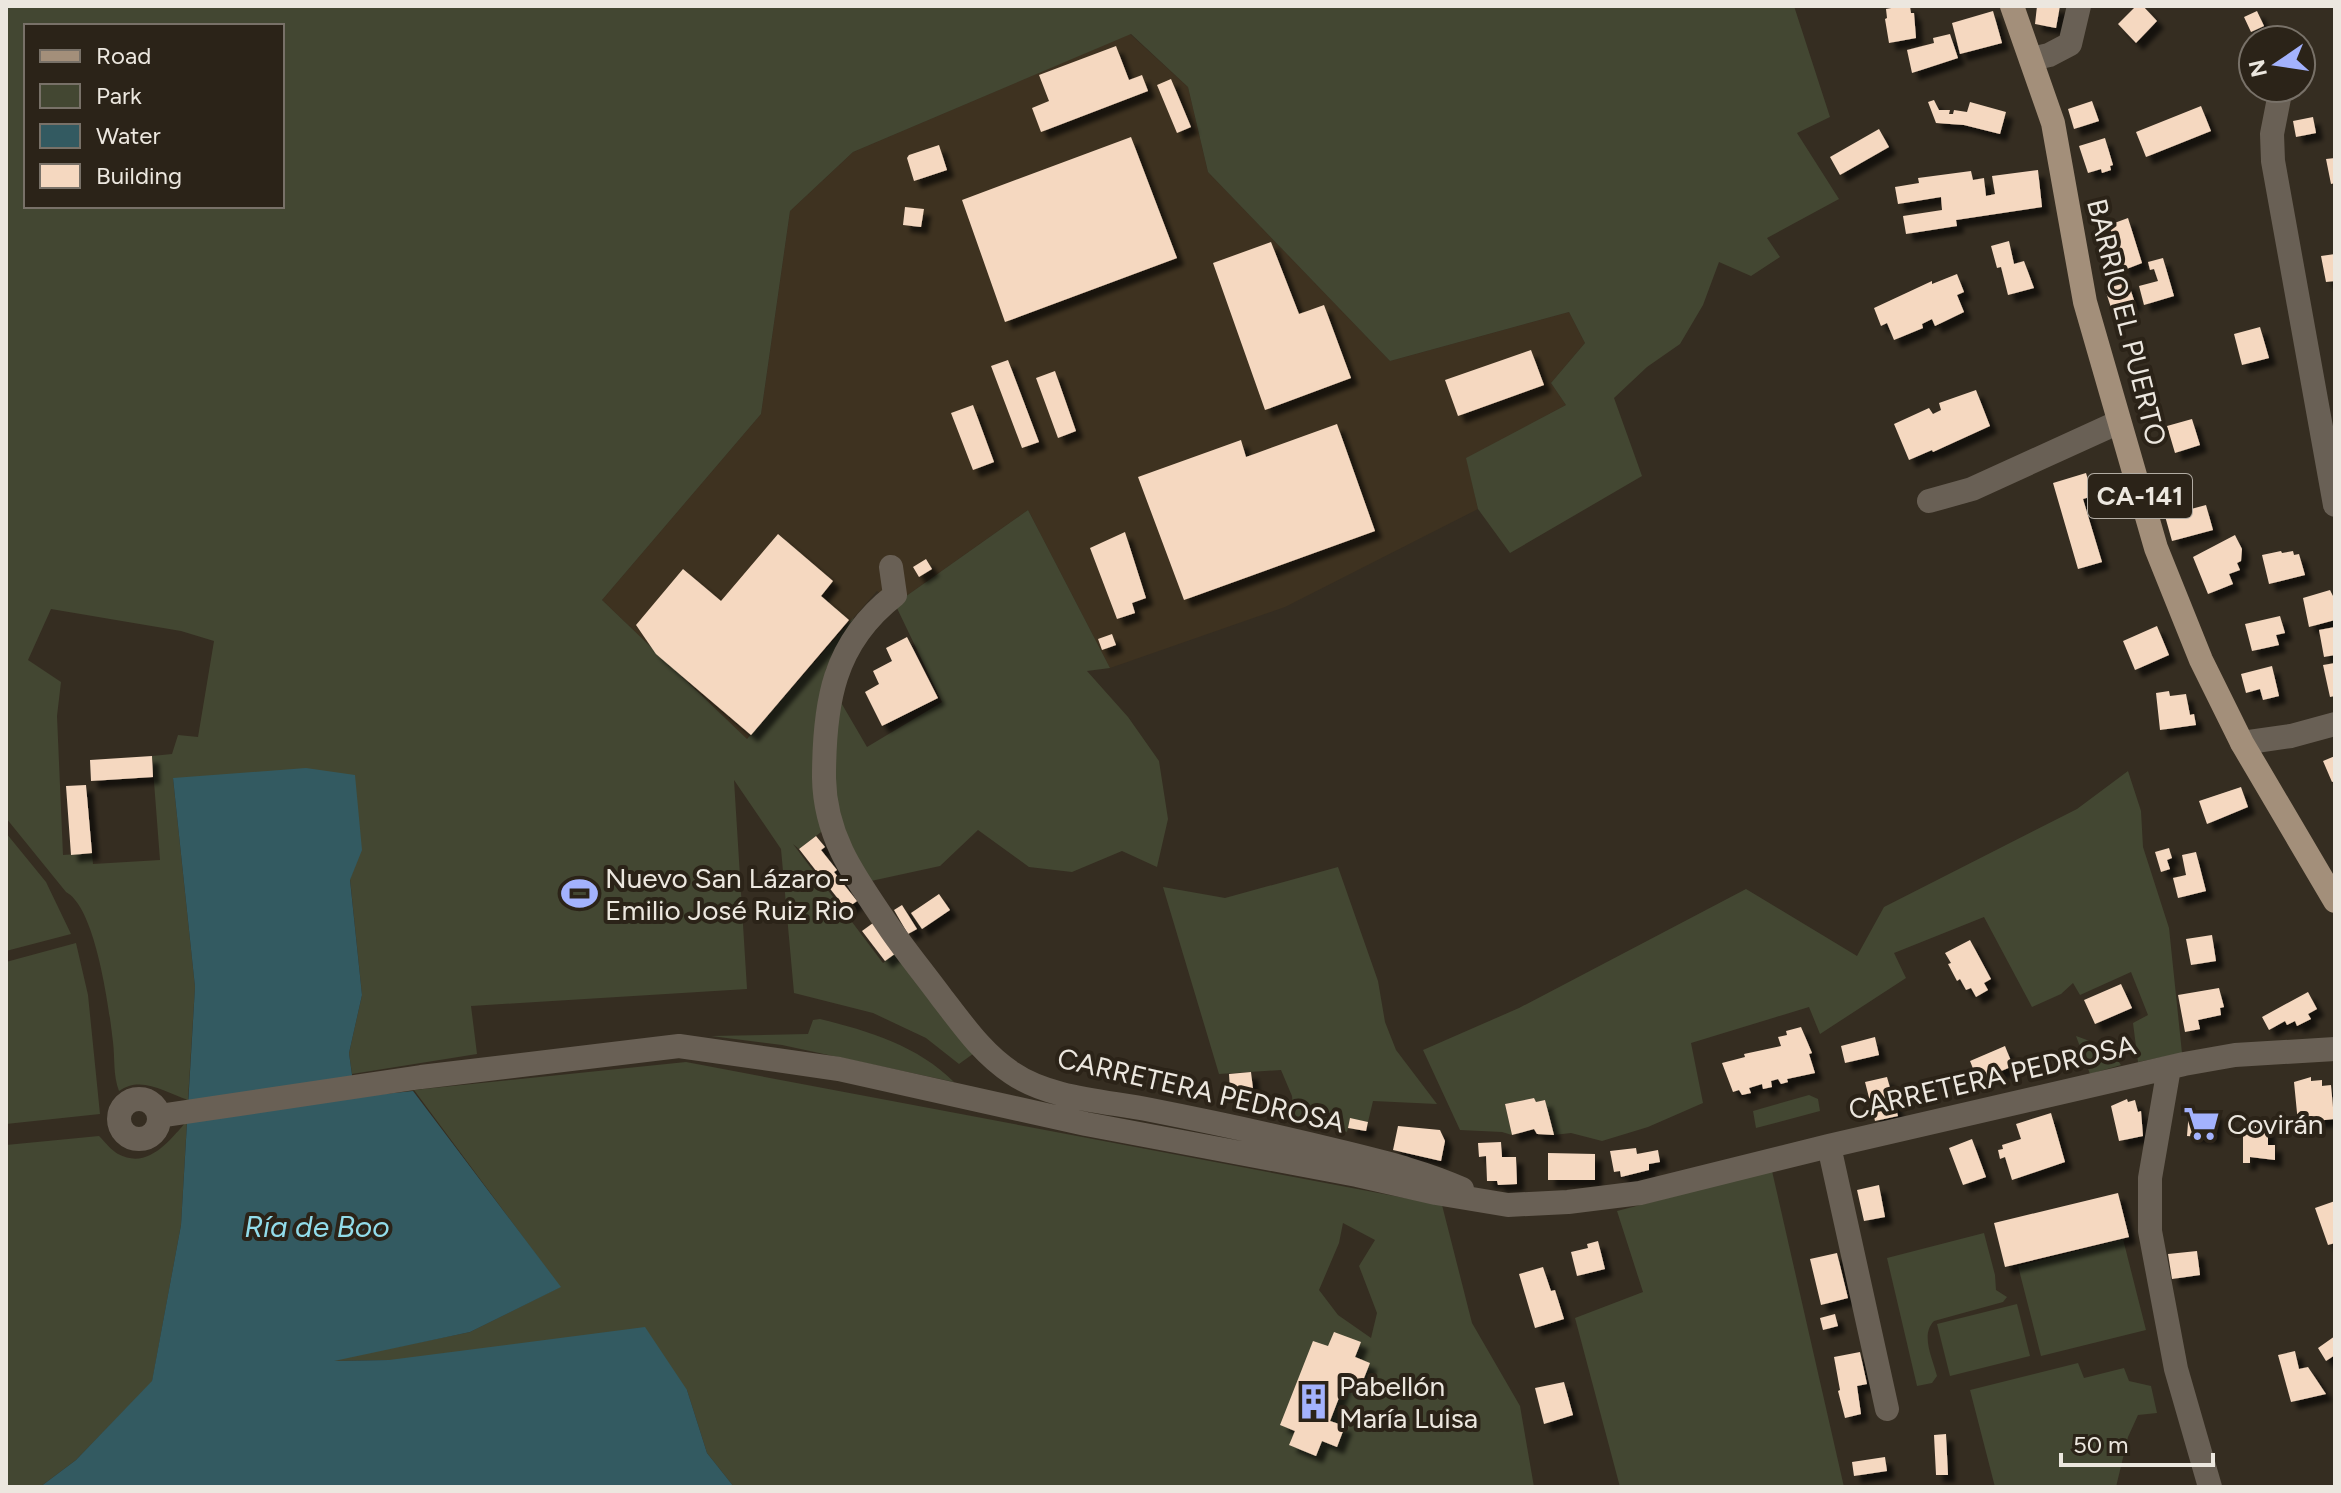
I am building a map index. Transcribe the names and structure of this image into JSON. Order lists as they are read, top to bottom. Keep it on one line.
{"streets":{"main road":["BARRIO EL PUERTO","CA-141"],"street":["CARRETERA PEDROSA"]},"water":["Ría de Boo"],"places":{"sports":["Nuevo San Lázaro - Emilio José Ruiz Rio"],"supermarket":["Covirán"],"building":["Pabellón María Luisa"]},"legend":["Road","Park","Water","Building"],"scale_bar":"50 m","north":"left"}
